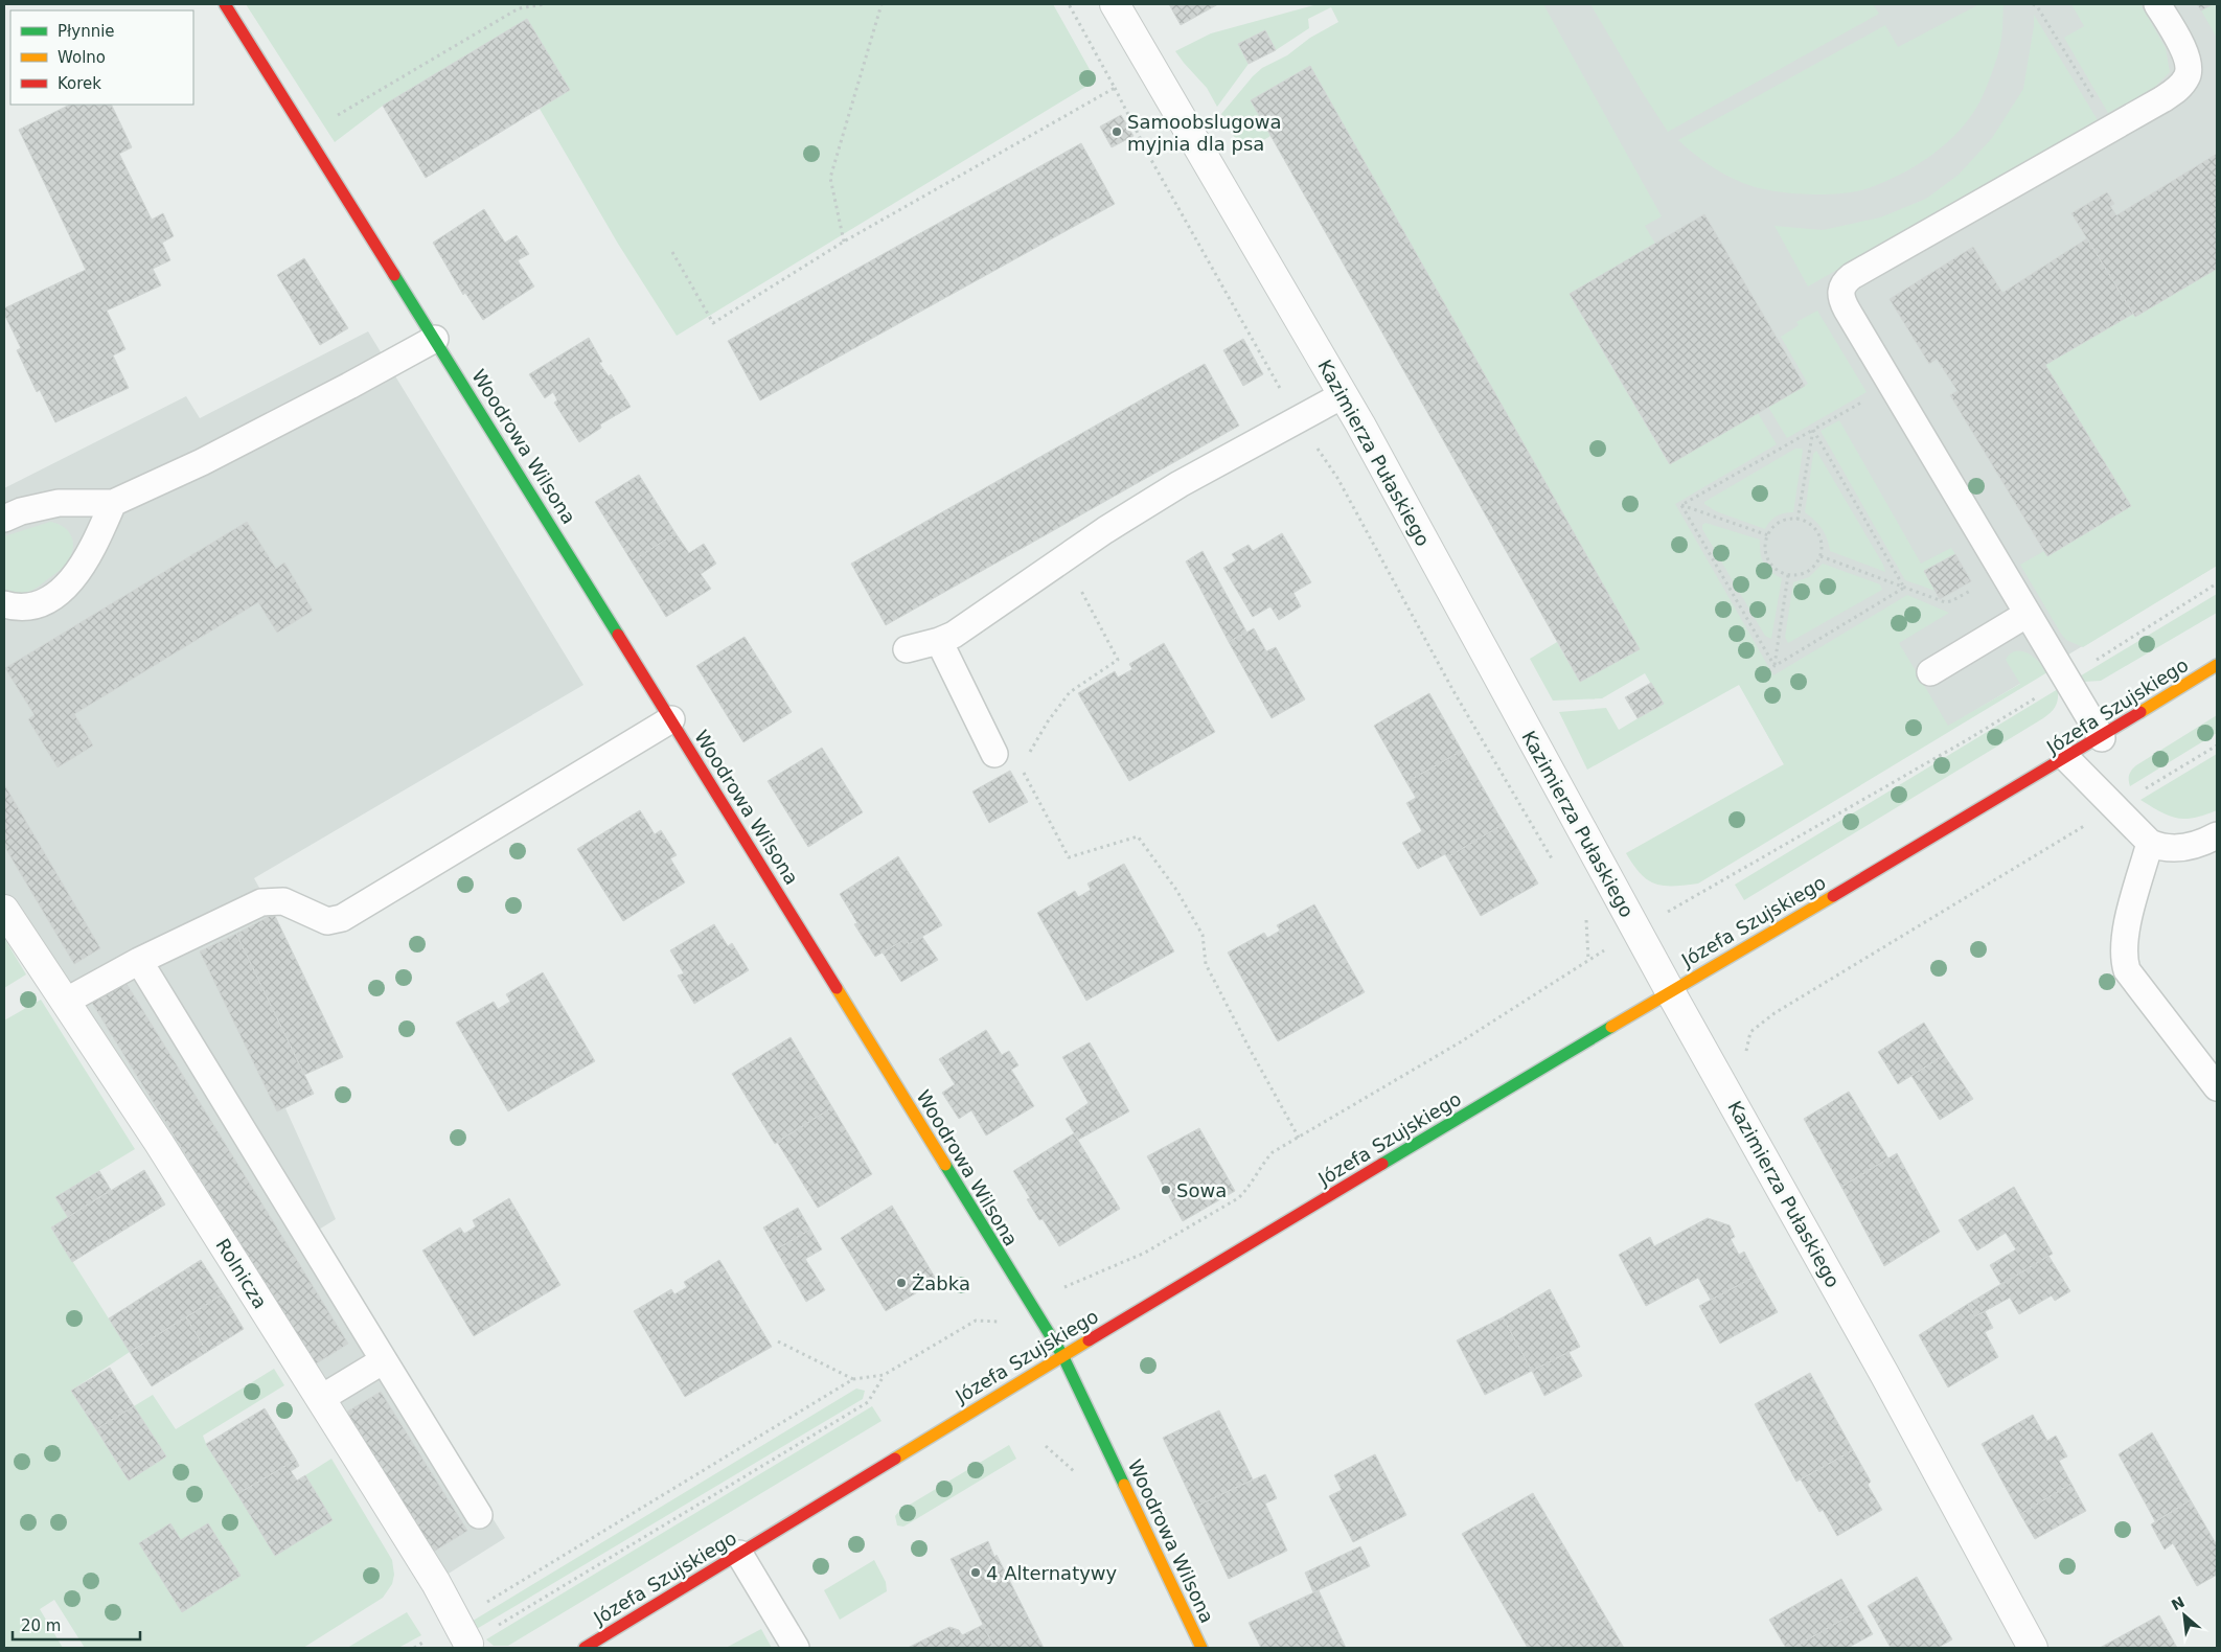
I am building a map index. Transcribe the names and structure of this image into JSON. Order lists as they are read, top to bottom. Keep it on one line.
{"streets":{"street":["Woodrowa Wilsona","Kazimierza Pułaskiego","Józefa Szujskiego","Rolnicza"]},"crossings":[["Woodrowa Wilsona","Józefa Szujskiego"],["Kazimierza Pułaskiego","Józefa Szujskiego"]],"places":["Samoobslugowa myjnia dla psa","Sowa","Żabka","4 Alternatywy"],"legend":["Płynnie","Wolno","Korek"],"scale_bar":"20 m","north":"top left"}
